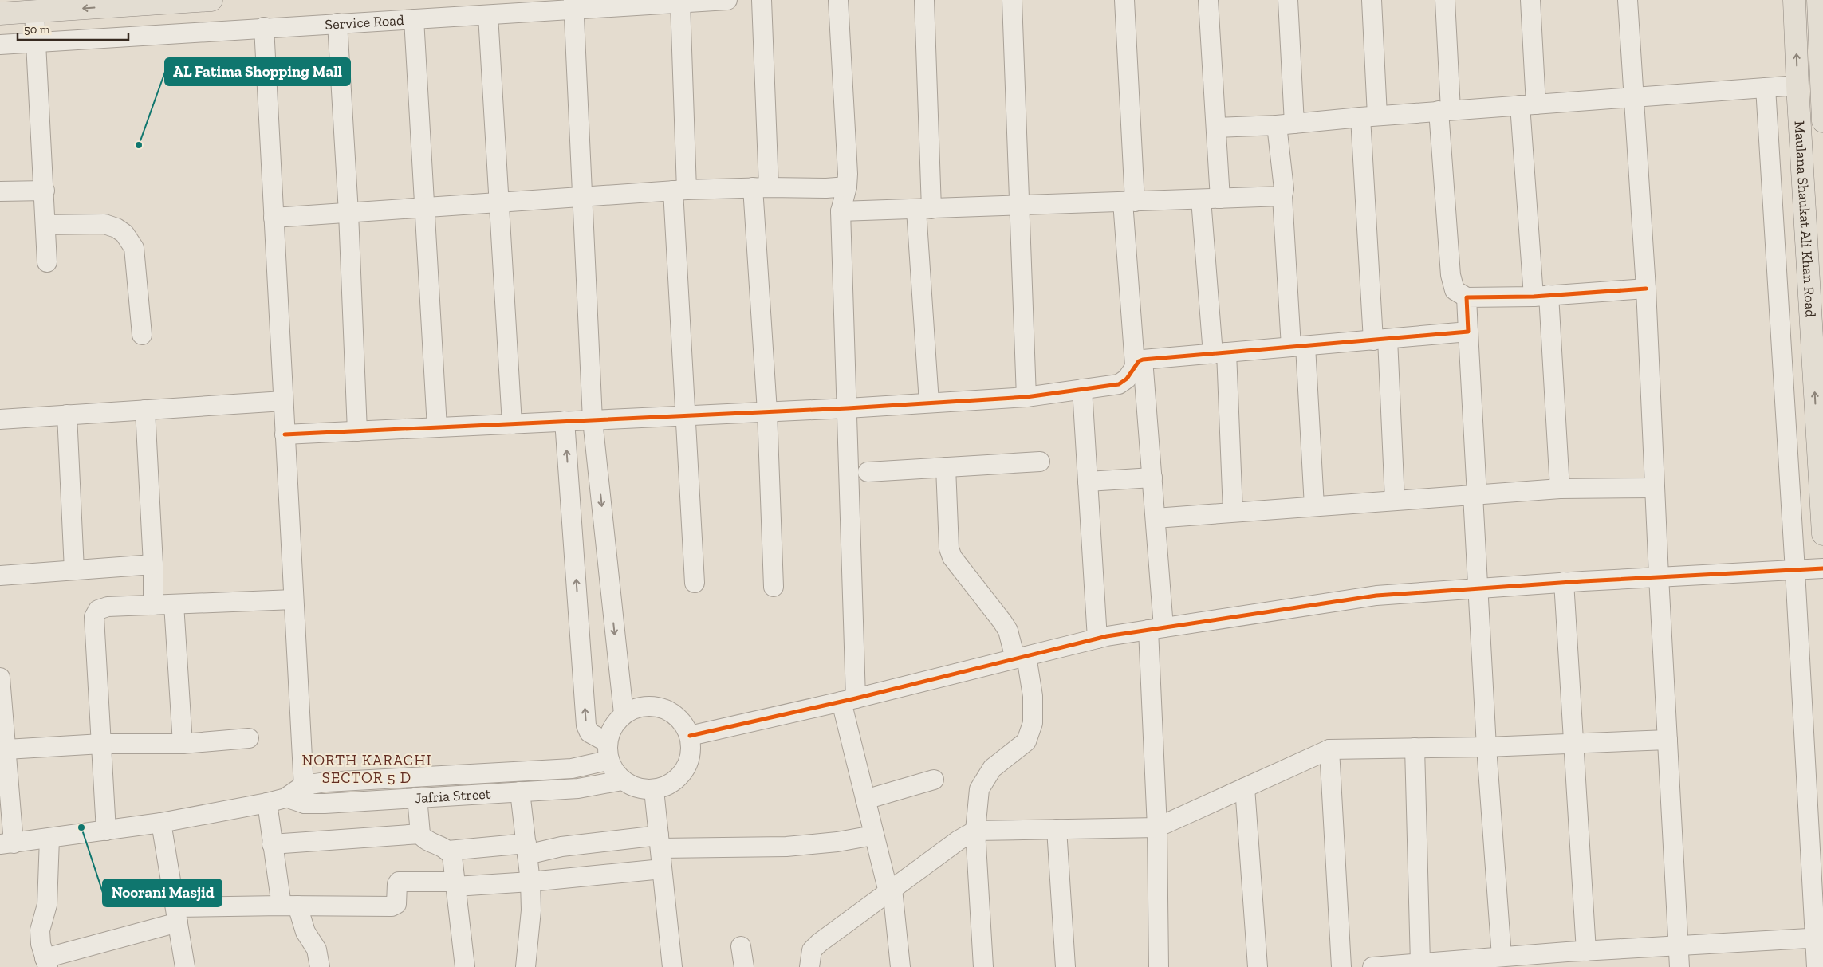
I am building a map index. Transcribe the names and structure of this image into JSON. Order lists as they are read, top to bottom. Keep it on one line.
{"streets":{"main road":["Maulana Shaukat Ali Khan Road"],"street":["Service Road","Jafria Street"]},"one_way":["Maulana Shaukat Ali Khan Road"],"districts":["NORTH KARACHI SECTOR 5 D"],"places":["AL Fatima Shopping Mall","Noorani Masjid"],"scale_bar":"50 m"}
